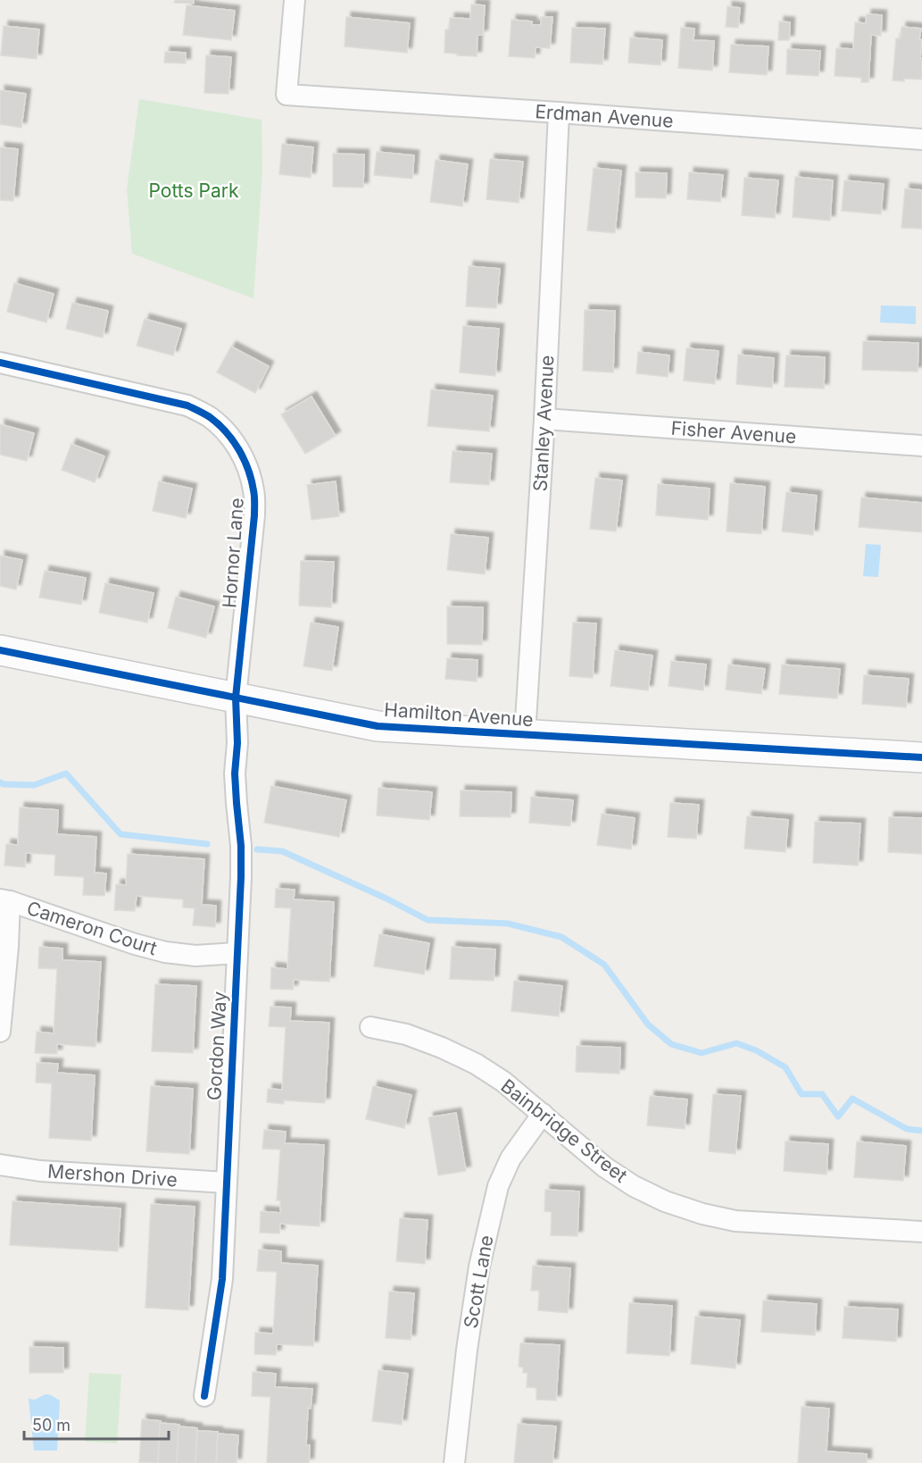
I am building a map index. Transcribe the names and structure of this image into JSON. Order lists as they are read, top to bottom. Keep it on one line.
{"streets":{"street":["Erdman Avenue","Stanley Avenue","Fisher Avenue","Hornor Lane","Hamilton Avenue","Cameron Court","Gordon Way","Bainbridge Street","Mershon Drive","Scott Lane"]},"crossings":[["Erdman Avenue","Stanley Avenue"],["Stanley Avenue","Fisher Avenue"],["Stanley Avenue","Hamilton Avenue"],["Hornor Lane","Hamilton Avenue"],["Hornor Lane","Gordon Way"],["Hamilton Avenue","Gordon Way"],["Cameron Court","Gordon Way"],["Gordon Way","Mershon Drive"],["Bainbridge Street","Scott Lane"]],"parks":["Potts Park"],"scale_bar":"50 m"}
